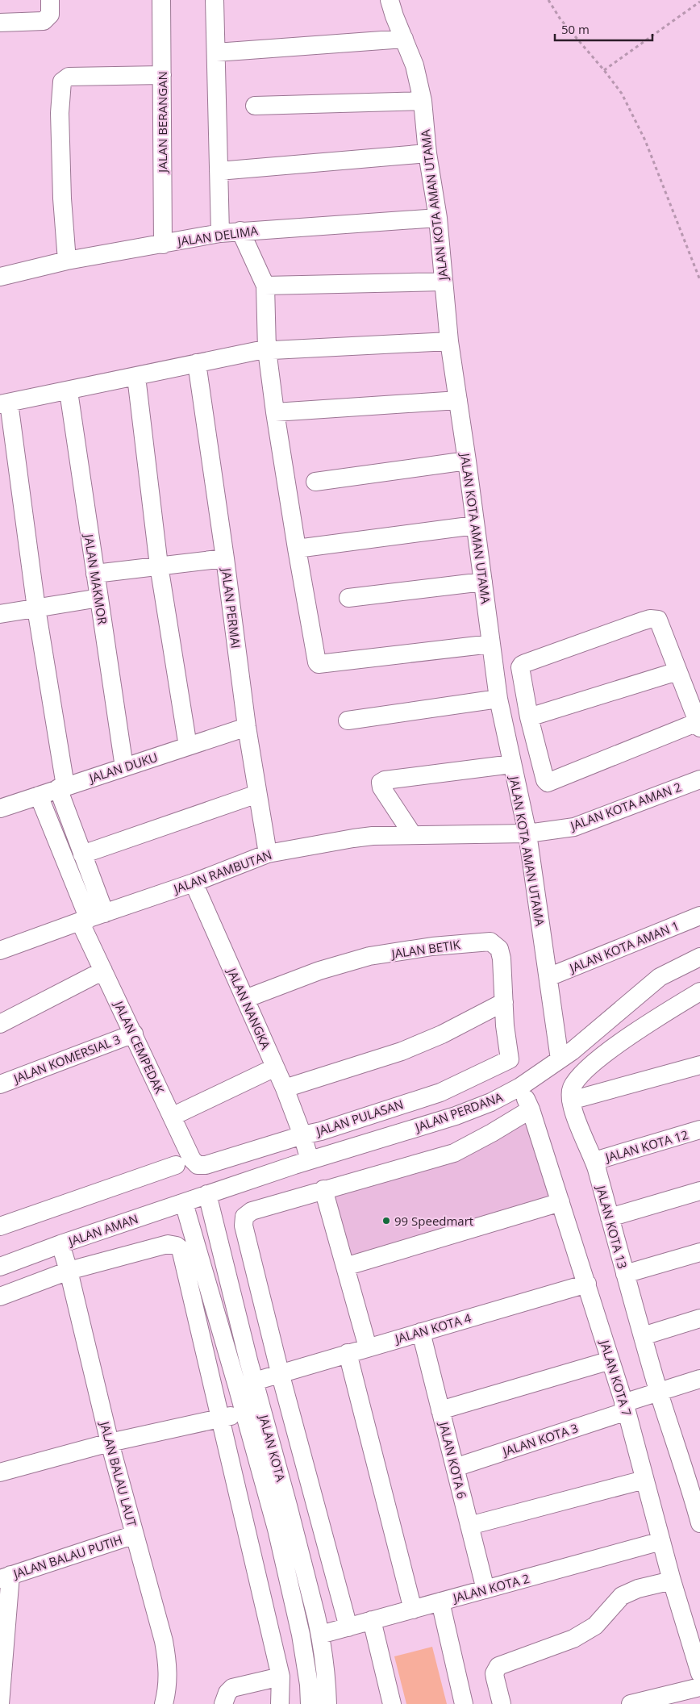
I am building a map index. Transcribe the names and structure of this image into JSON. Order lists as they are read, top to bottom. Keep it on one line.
{"streets":{"street":["JALAN BERANGAN","JALAN KOTA AMAN UTAMA","JALAN DELIMA","JALAN MAKMOR","JALAN PERMAI","JALAN DUKU","JALAN KOTA AMAN 2","JALAN RAMBUTAN","JALAN KOTA AMAN 1","JALAN BETIK","JALAN NANGKA","JALAN CEMPEDAK","JALAN KOMERSIAL 3","JALAN PERDANA","JALAN PULASAN","JALAN KOTA 12","JALAN KOTA 13","JALAN AMAN","JALAN KOTA 4","JALAN KOTA 7","JALAN KOTA 3","JALAN KOTA","JALAN KOTA 6","JALAN BALAU LAUT","JALAN BALAU PUTIH","JALAN KOTA 2"]},"crossings":[["JALAN BERANGAN","JALAN DELIMA"],["JALAN KOTA AMAN UTAMA","JALAN DELIMA"],["JALAN KOTA AMAN UTAMA","JALAN KOTA AMAN 2"],["JALAN KOTA AMAN UTAMA","JALAN RAMBUTAN"],["JALAN KOTA AMAN UTAMA","JALAN KOTA AMAN 1"],["JALAN KOTA AMAN UTAMA","JALAN PERDANA"],["JALAN MAKMOR","JALAN DUKU"],["JALAN PERMAI","JALAN DUKU"],["JALAN PERMAI","JALAN RAMBUTAN"],["JALAN KOTA AMAN 2","JALAN RAMBUTAN"],["JALAN RAMBUTAN","JALAN NANGKA"],["JALAN RAMBUTAN","JALAN CEMPEDAK"],["JALAN BETIK","JALAN NANGKA"],["JALAN BETIK","JALAN PULASAN"],["JALAN NANGKA","JALAN PERDANA"],["JALAN NANGKA","JALAN PULASAN"],["JALAN CEMPEDAK","JALAN KOMERSIAL 3"],["JALAN CEMPEDAK","JALAN PULASAN"],["JALAN PERDANA","JALAN AMAN"],["JALAN PERDANA","JALAN KOTA 7"],["JALAN PERDANA","JALAN KOTA"],["JALAN KOTA 12","JALAN KOTA 13"],["JALAN KOTA 13","JALAN KOTA 3"],["JALAN AMAN","JALAN KOTA"],["JALAN AMAN","JALAN BALAU LAUT"],["JALAN KOTA 4","JALAN KOTA 7"],["JALAN KOTA 4","JALAN KOTA"],["JALAN KOTA 4","JALAN KOTA 6"],["JALAN KOTA 7","JALAN KOTA 3"],["JALAN KOTA 7","JALAN KOTA 2"],["JALAN KOTA 3","JALAN KOTA 6"],["JALAN KOTA","JALAN KOTA 2"],["JALAN KOTA 6","JALAN KOTA 2"],["JALAN BALAU LAUT","JALAN BALAU PUTIH"]],"places":["99 Speedmart"],"scale_bar":"50 m"}
